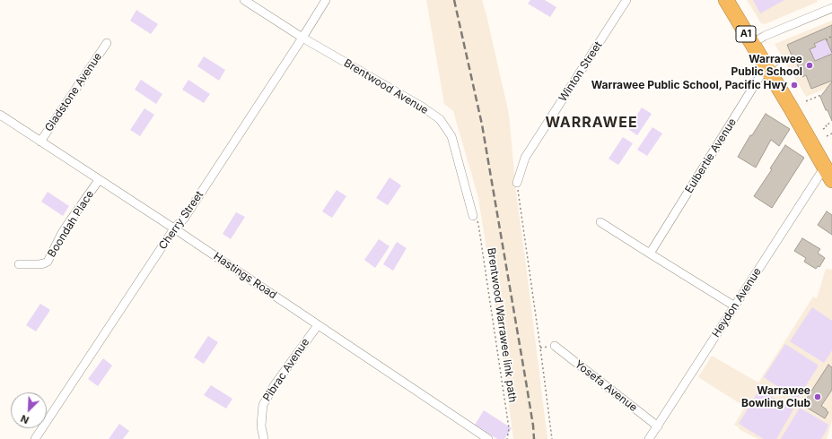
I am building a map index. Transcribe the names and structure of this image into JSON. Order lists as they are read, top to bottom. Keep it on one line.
{"streets":{"highway":["A1"],"street":["Winton Street","Brentwood Avenue","Gladstone Avenue","Eulbertie Avenue","Cherry Street","Boondah Place","Hastings Road","Heydon Avenue","Pibrac Avenue","Yosefa Avenue"],"path":["Brentwood Warrawee link path"]},"crossings":[["A1","Eulbertie Avenue"],["A1","Heydon Avenue"],["Brentwood Avenue","Cherry Street"],["Brentwood Avenue","Brentwood Warrawee link path"],["Gladstone Avenue","Hastings Road"],["Cherry Street","Hastings Road"],["Boondah Place","Hastings Road"],["Hastings Road","Pibrac Avenue"],["Heydon Avenue","Yosefa Avenue"]],"districts":["WARRAWEE"],"places":["Warrawee Public School","Warrawee Public School, Pacific Hwy","Warrawee Bowling Club"],"north":"bottom left"}
